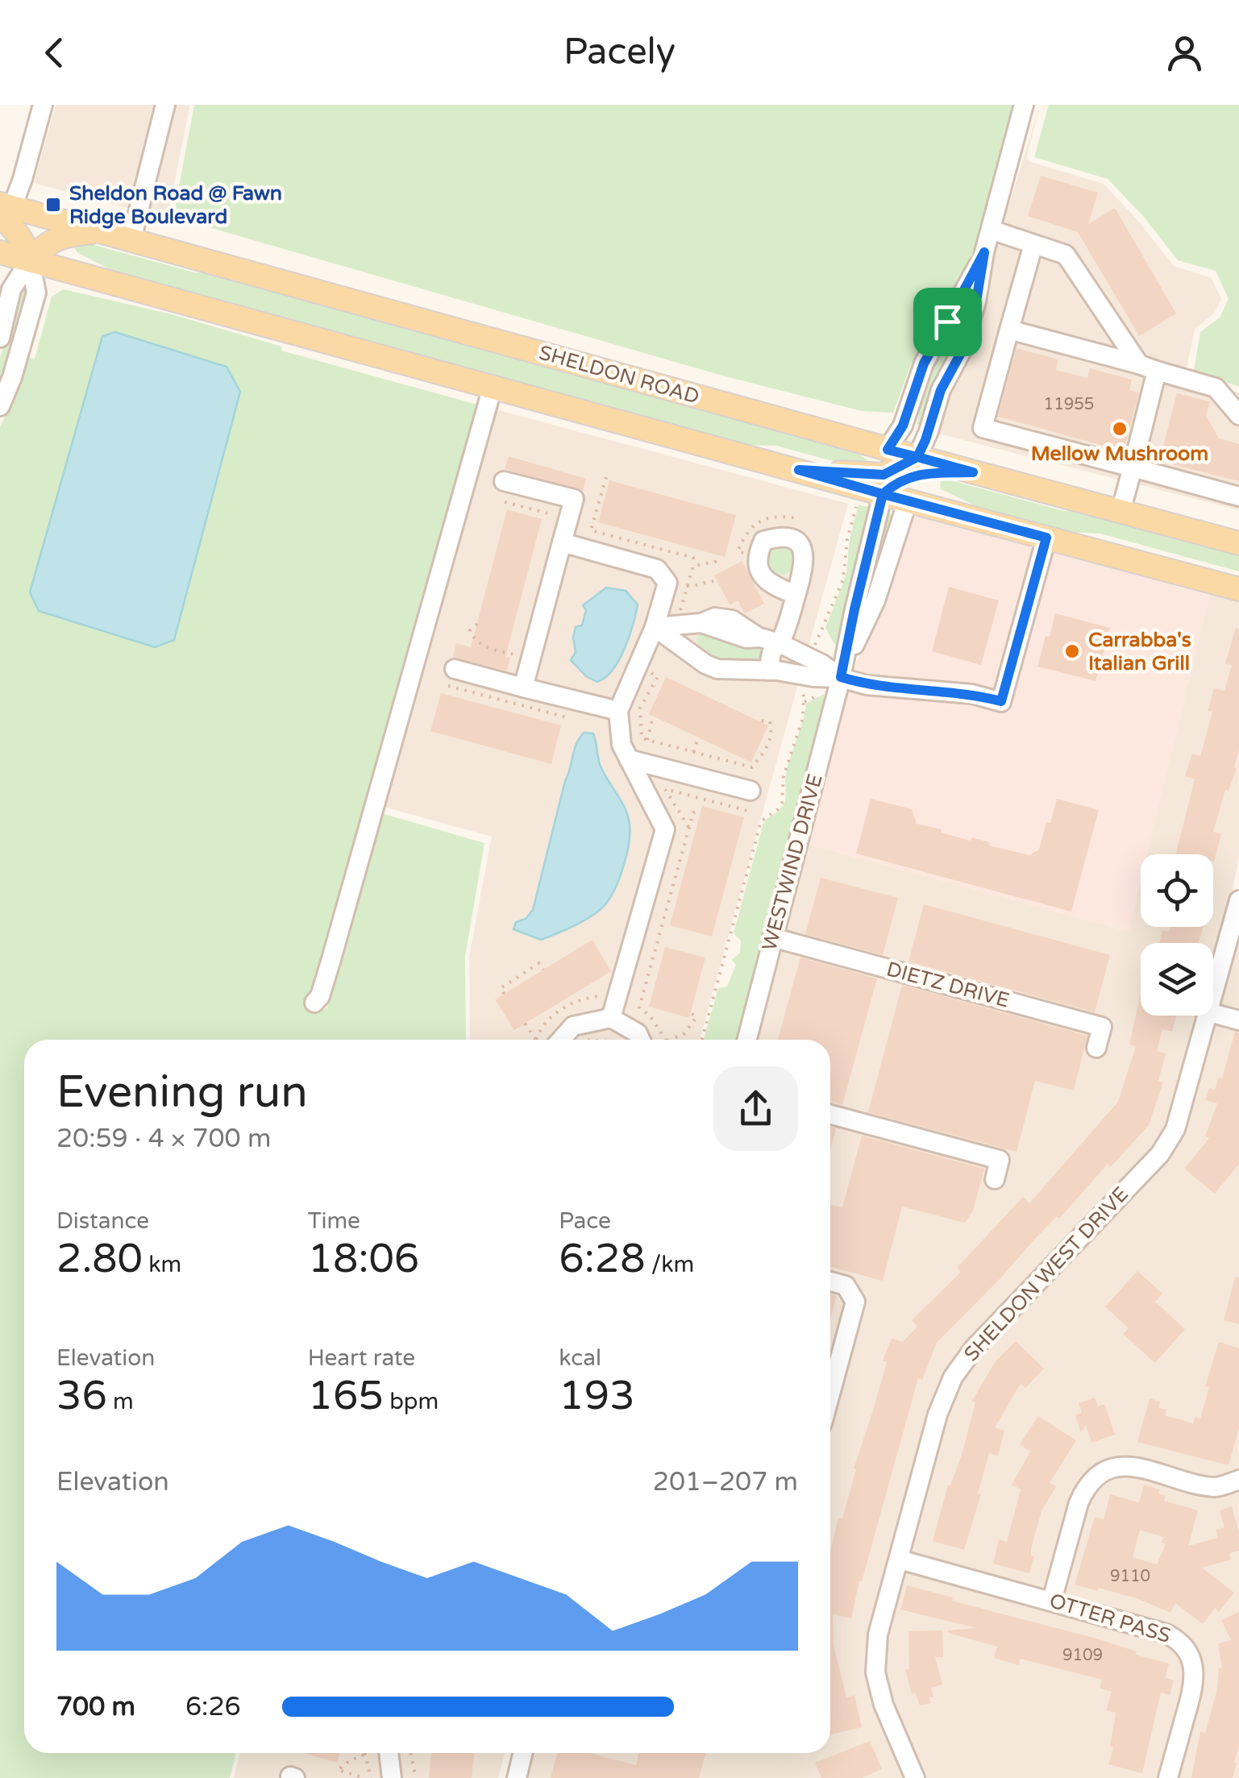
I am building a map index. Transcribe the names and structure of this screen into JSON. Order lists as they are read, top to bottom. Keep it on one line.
{"streets":{"main road":["SHELDON ROAD"],"street":["WESTWIND DRIVE","DIETZ DRIVE","SHELDON WEST DRIVE","OTTER PASS"]},"crossings":[["WESTWIND DRIVE","DIETZ DRIVE"],["SHELDON WEST DRIVE","OTTER PASS"]],"places":{"transit":["Sheldon Road @ Fawn Ridge Boulevard"],"other":["Mellow Mushroom","Carrabba's Italian Grill"]},"house_numbers":["11955","9110","9109"],"page":{"header":"Pacely","heading":["Evening run","20:59 · 4 × 700 m"],"stats":[["Distance","2.80 km"],["Time","18:06"],["Pace","6:28 /km"],["Elevation","36 m"],["Heart rate","165 bpm"],["kcal","193"]],"chart":["Elevation","201–207 m"],"list":[{"name":"700 m","note":"6:26"}]}}
